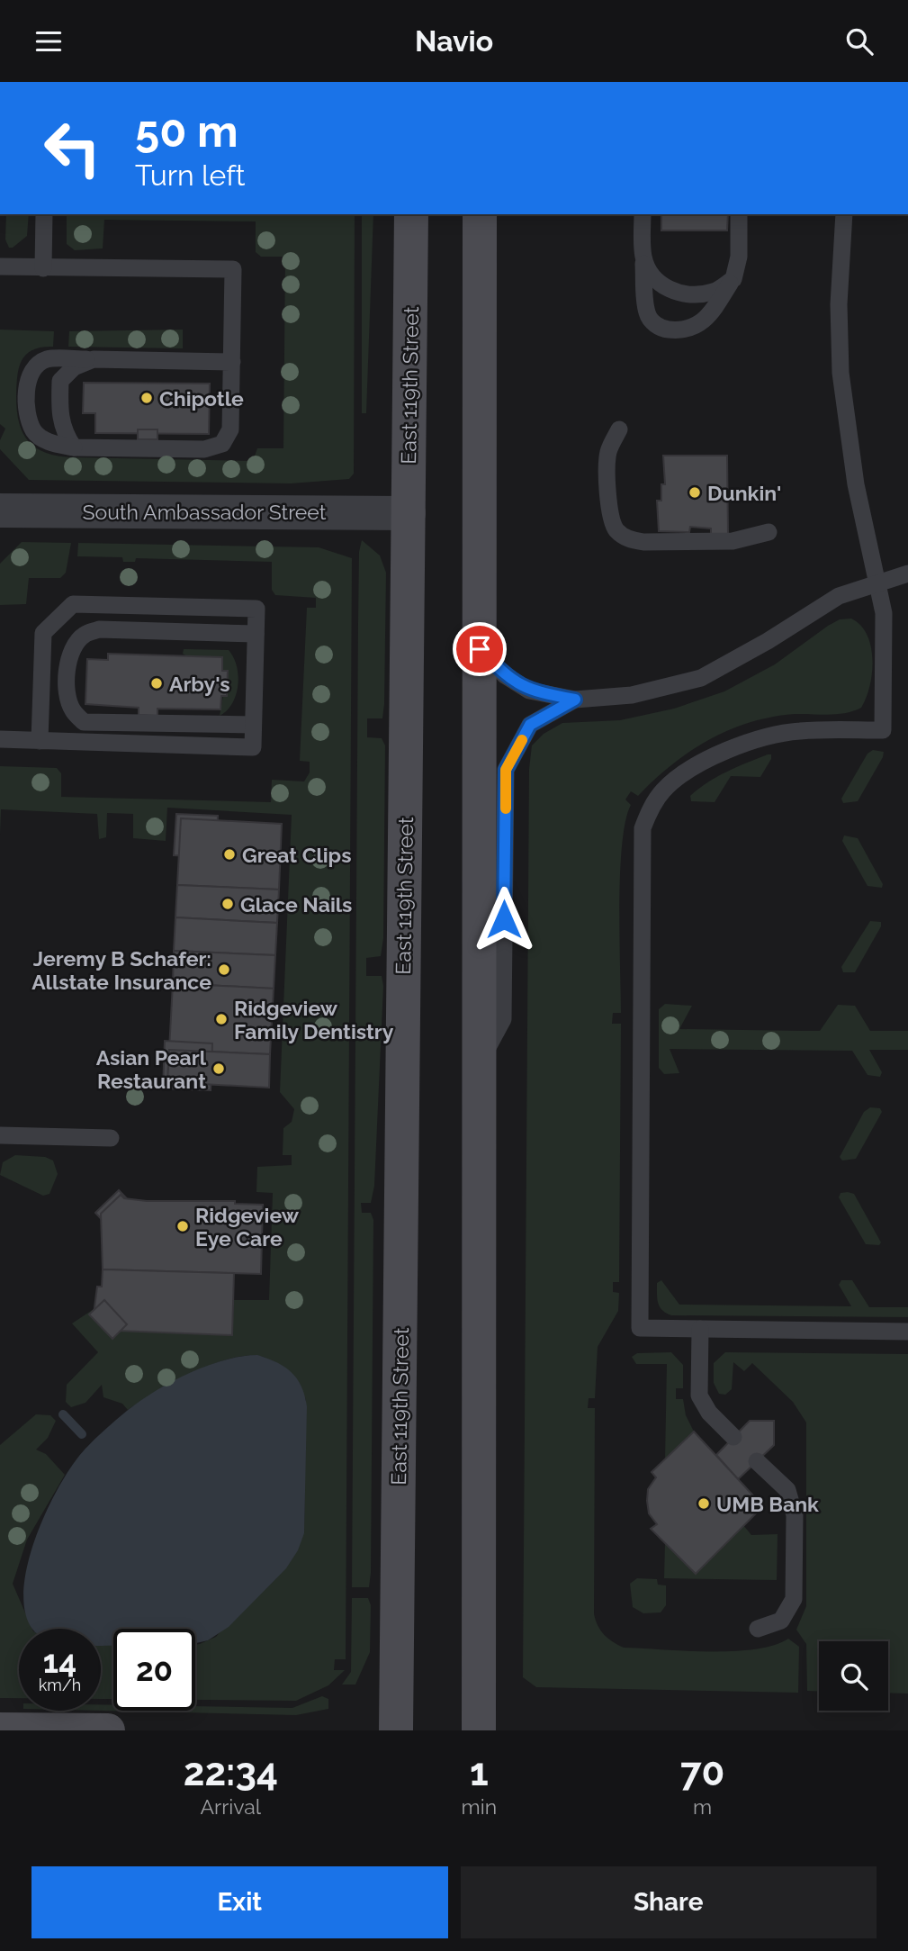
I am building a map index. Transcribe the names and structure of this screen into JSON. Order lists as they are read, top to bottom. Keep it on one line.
{"streets":{"main road":["East 119th Street"],"street":["South Ambassador Street"]},"crossings":[["East 119th Street","South Ambassador Street"]],"places":["Chipotle","Dunkin'","Arby's","Great Clips","Glace Nails","Jeremy B Schafer: Allstate Insurance","Ridgeview Family Dentistry","Asian Pearl Restaurant","Ridgeview Eye Care","UMB Bank"],"page":{"header":"Navio","turn":["50 m","Turn left"],"speed":"14 km/h","limit":"20","eta":["22:34","Arrival","1","min","70","m"],"buttons":["Exit","Share"]}}
